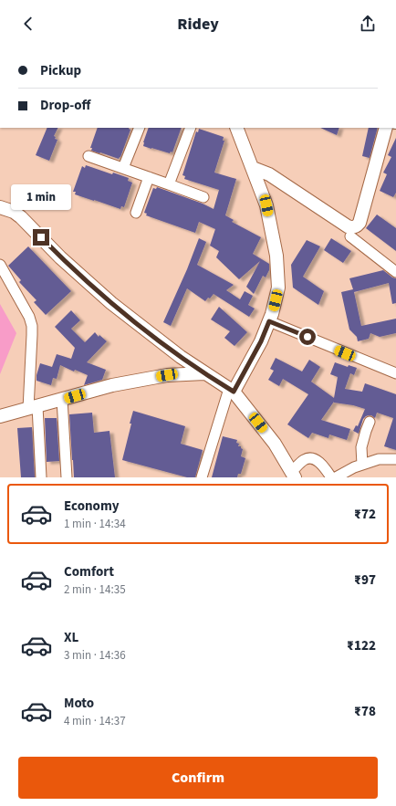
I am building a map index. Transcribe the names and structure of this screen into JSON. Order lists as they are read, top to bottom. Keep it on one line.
{"page":{"header":"Ridey","banner":["Pickup","Drop-off"],"bubble":"1 min","list":[{"name":"Economy","note":"1 min · 14:34","value":"₹72"},{"name":"Comfort","note":"2 min · 14:35","value":"₹97"},{"name":"XL","note":"3 min · 14:36","value":"₹122"},{"name":"Moto","note":"4 min · 14:37","value":"₹78"}],"buttons":"Confirm"}}
